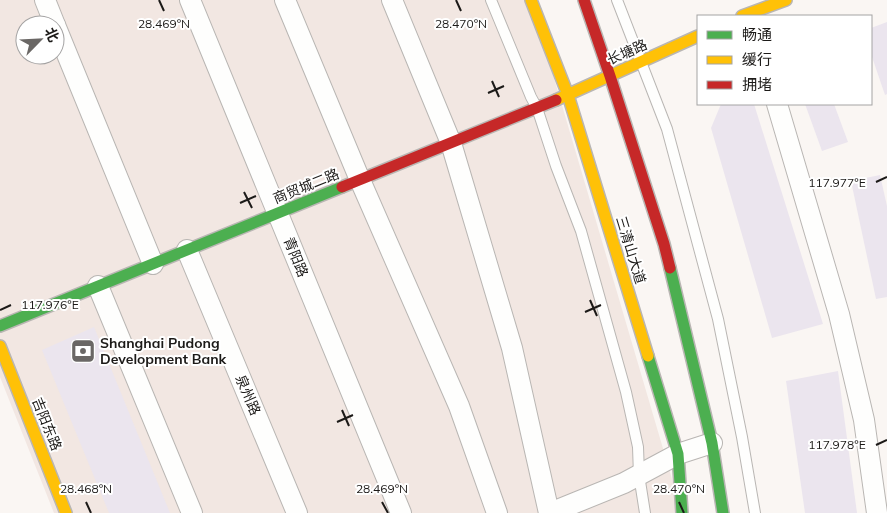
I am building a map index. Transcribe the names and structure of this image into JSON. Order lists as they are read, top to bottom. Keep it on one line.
{"streets":{"main road":["长塘路","商贸城二路","三清山大道","吉阳东路"],"street":["青阳路","泉州路"]},"crossings":[["长塘路","商贸城二路"],["长塘路","三清山大道"],["商贸城二路","三清山大道"],["商贸城二路","青阳路"],["商贸城二路","泉州路"]],"places":{"bank":["Shanghai Pudong Development Bank"]},"legend":["畅通","缓行","拥堵"],"north":"top right","coordinates":["28.469°N","28.470°N","117.977°E","117.976°E","117.978°E","28.468°N"]}
